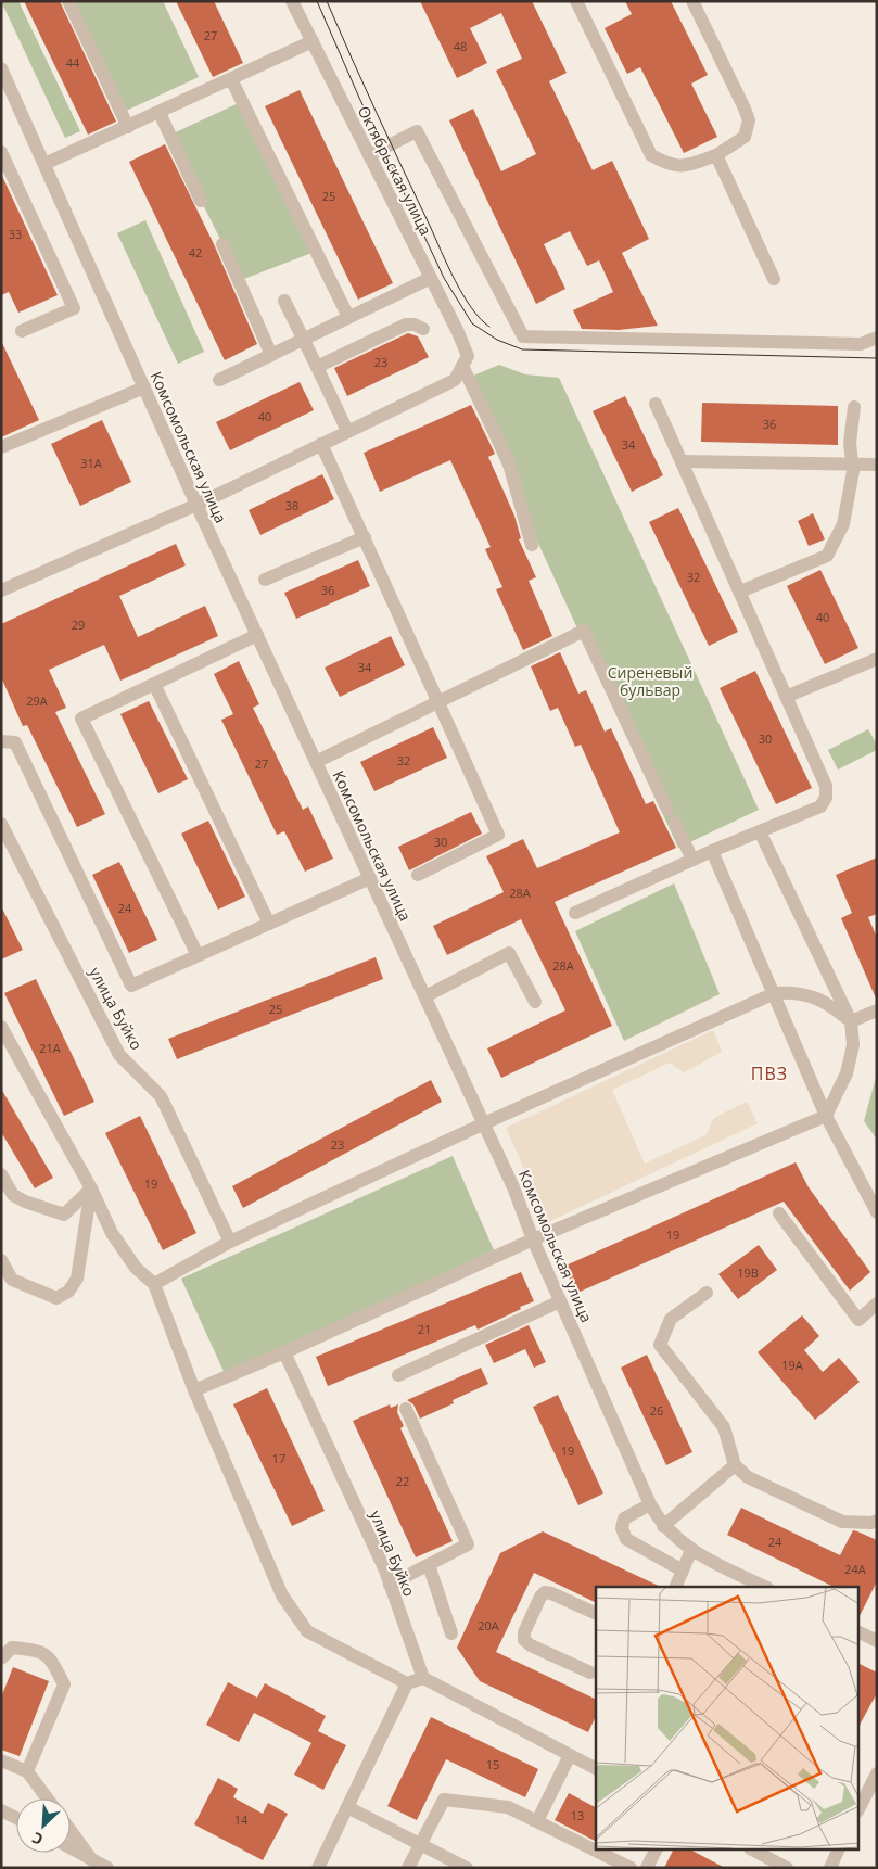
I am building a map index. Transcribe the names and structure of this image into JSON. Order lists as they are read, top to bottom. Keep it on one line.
{"streets":{"street":["Октябрьская улица","Комсомольская улица","улица Буйко"]},"districts":["ПВЗ"],"parks":["Сиреневый бульвар"],"house_numbers":["27","48","44","25","33","42","23","40","36","34","31А","38","32","36","40","29","34","29А","30","32","27","30","28А","24","28А","25","21А","23","19","19","19В","21","19А","26","19","17","22","24","24А","20А","15","13","14"],"north":"bottom left"}
